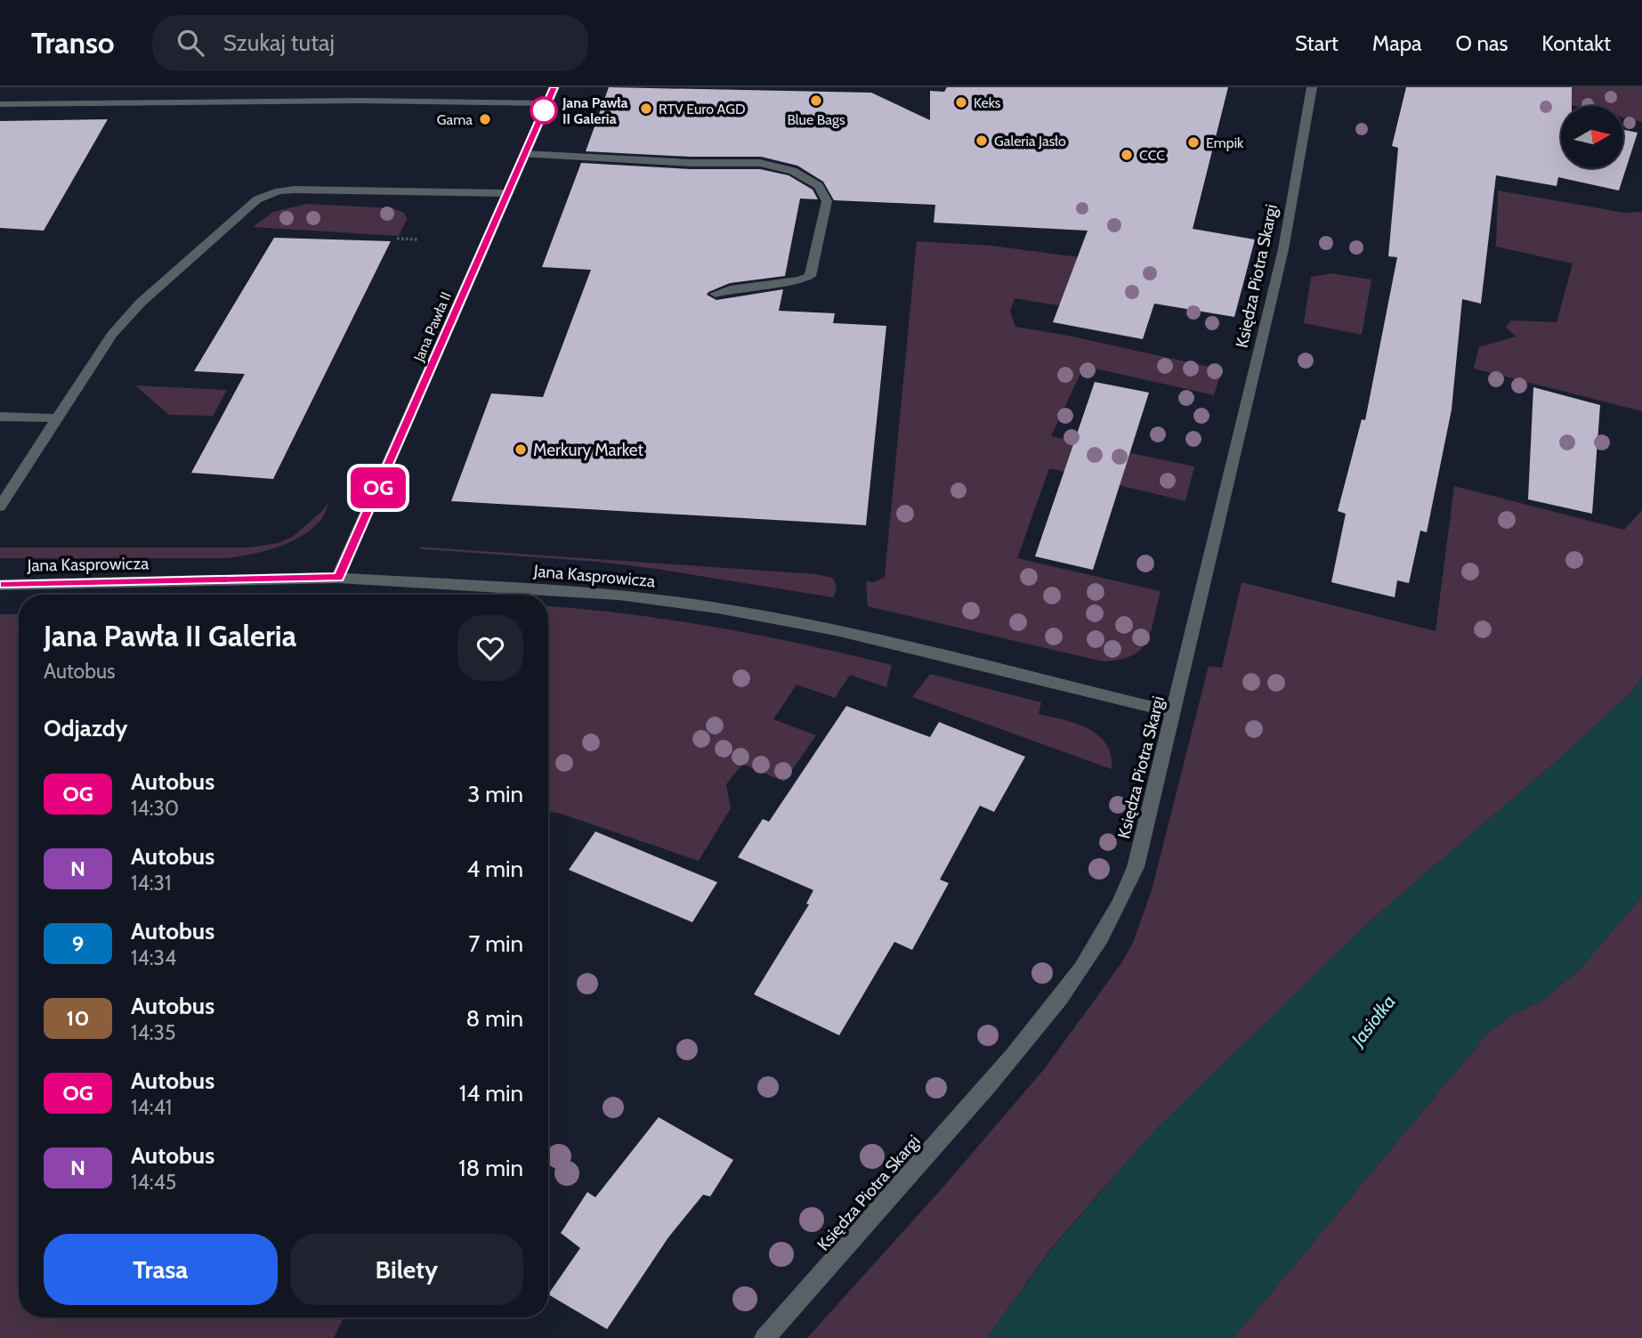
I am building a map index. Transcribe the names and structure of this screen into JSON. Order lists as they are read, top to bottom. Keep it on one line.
{"streets":{"street":["Księdza Piotra Skargi","Jana Pawła II","Jana Kasprowicza"]},"crossings":[["Księdza Piotra Skargi","Jana Kasprowicza"],["Jana Pawła II","Jana Kasprowicza"]],"water":["Jasiołka"],"places":["Blue Bags","Keks","RTV Euro AGD","Jana Pawła II Galeria","Gama","Galeria Jasło","Empik","CCC","Merkury Market"],"lines":["bus line OG"],"north":"right","page":{"header":"Transo","search":"Szukaj tutaj","nav":["Start","Mapa","O nas","Kontakt"],"on_map":"OG","heading":[["Jana Pawła II Galeria","Autobus"],"Odjazdy"],"list":[{"mark":"OG","name":"Autobus","note":"14:30","value":"3 min"},{"mark":"N","name":"Autobus","note":"14:31","value":"4 min"},{"mark":"9","name":"Autobus","note":"14:34","value":"7 min"},{"mark":"10","name":"Autobus","note":"14:35","value":"8 min"},{"mark":"OG","name":"Autobus","note":"14:41","value":"14 min"},{"mark":"N","name":"Autobus","note":"14:45","value":"18 min"}],"buttons":["Trasa","Bilety"]}}
